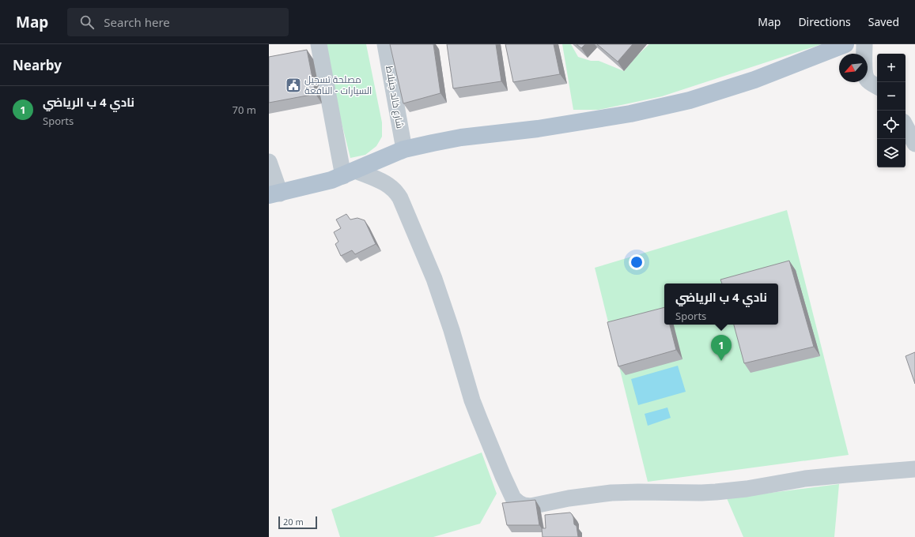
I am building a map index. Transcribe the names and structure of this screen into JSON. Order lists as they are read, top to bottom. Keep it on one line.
{"streets":{"street":["شارع خالد جنبلاط"]},"places":{"public building":["مصلحة تسجيل السيارات - النافعة"]},"scale_bar":"20 m","north":"bottom left","page":{"header":"Map","search":"Search here","nav":["Map","Directions","Saved"],"heading":"Nearby","map_buttons":["+","−"],"list":[{"mark":"1","name":"نادي 4 ب الرياضي","note":"Sports","value":"70 m"}],"popup":["نادي 4 ب الرياضي","Sports"],"pins":"1","scale":"20 m"}}
